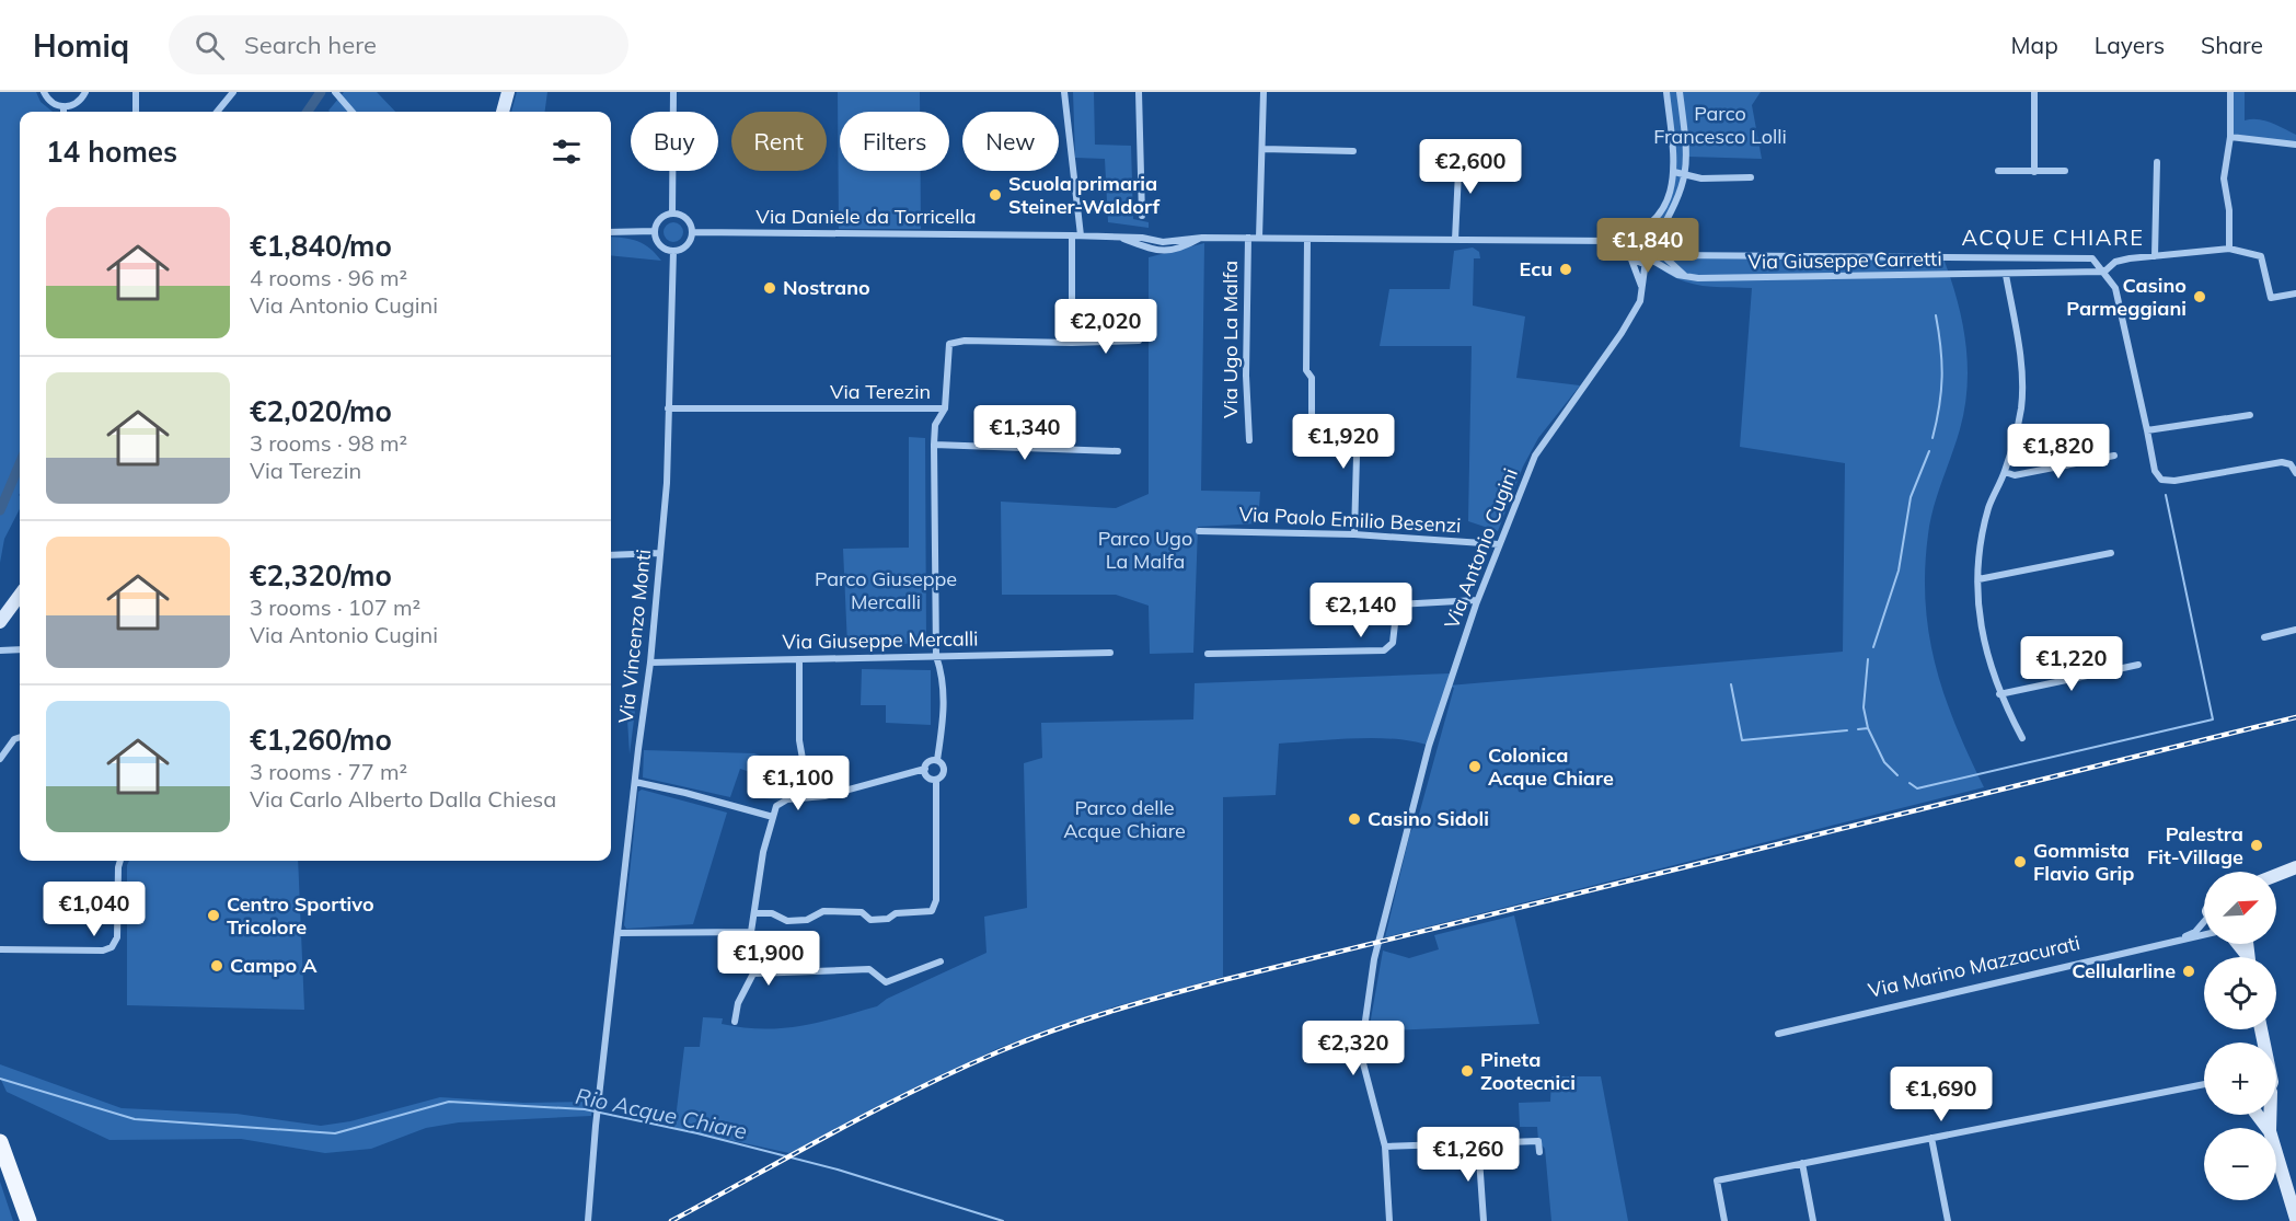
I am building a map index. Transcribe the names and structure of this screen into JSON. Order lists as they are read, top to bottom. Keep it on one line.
{"streets":{"street":["Via Daniele da Torricella","Via Giuseppe Carretti","Via Ugo La Malfa","Via Terezin","Via Paolo Emilio Besenzi","Via Antonio Cugini","Via Vincenzo Monti","Via Giuseppe Mercalli","Via Marino Mazzacurati"]},"crossings":[["Via Daniele da Torricella","Via Giuseppe Carretti"],["Via Daniele da Torricella","Via Ugo La Malfa"],["Via Daniele da Torricella","Via Antonio Cugini"],["Via Daniele da Torricella","Via Vincenzo Monti"],["Via Giuseppe Carretti","Via Antonio Cugini"],["Via Terezin","Via Vincenzo Monti"],["Via Paolo Emilio Besenzi","Via Antonio Cugini"],["Via Vincenzo Monti","Via Giuseppe Mercalli"]],"districts":["ACQUE CHIARE"],"water":["Rio Acque Chiare"],"parks":["Parco Francesco Lolli","Parco Ugo La Malfa","Parco Giuseppe Mercalli","Parco delle Acque Chiare"],"places":["Scuola primaria Steiner-Waldorf","Ecu","Nostrano","Casino Parmeggiani","Colonica Acque Chiare","Casino Sidoli","Palestra Fit-Village","Gommista Flavio Grip","Centro Sportivo Tricolore","Campo A","Cellularline","Pineta Zootecnici"],"north":"top right","page":{"header":"Homiq","search":"Search here","nav":["Map","Layers","Share"],"chip":["Buy","Rent","Filters","New"],"heading":"14 homes","price":["€2,600","€1,840","€2,020","€1,340","€1,920","€1,820","€2,140","€1,220","€1,100","€1,040","€1,900","€2,320","€1,690","€1,260"],"list":[{"name":"€1,840/mo","note":"4 rooms · 96 m² · Via Antonio Cugini"},{"name":"€2,020/mo","note":"3 rooms · 98 m² · Via Terezin"},{"name":"€2,320/mo","note":"3 rooms · 107 m² · Via Antonio Cugini"},{"name":"€1,260/mo","note":"3 rooms · 77 m² · Via Carlo Alberto Dalla Chiesa"}],"map_buttons":["+","−"]}}
